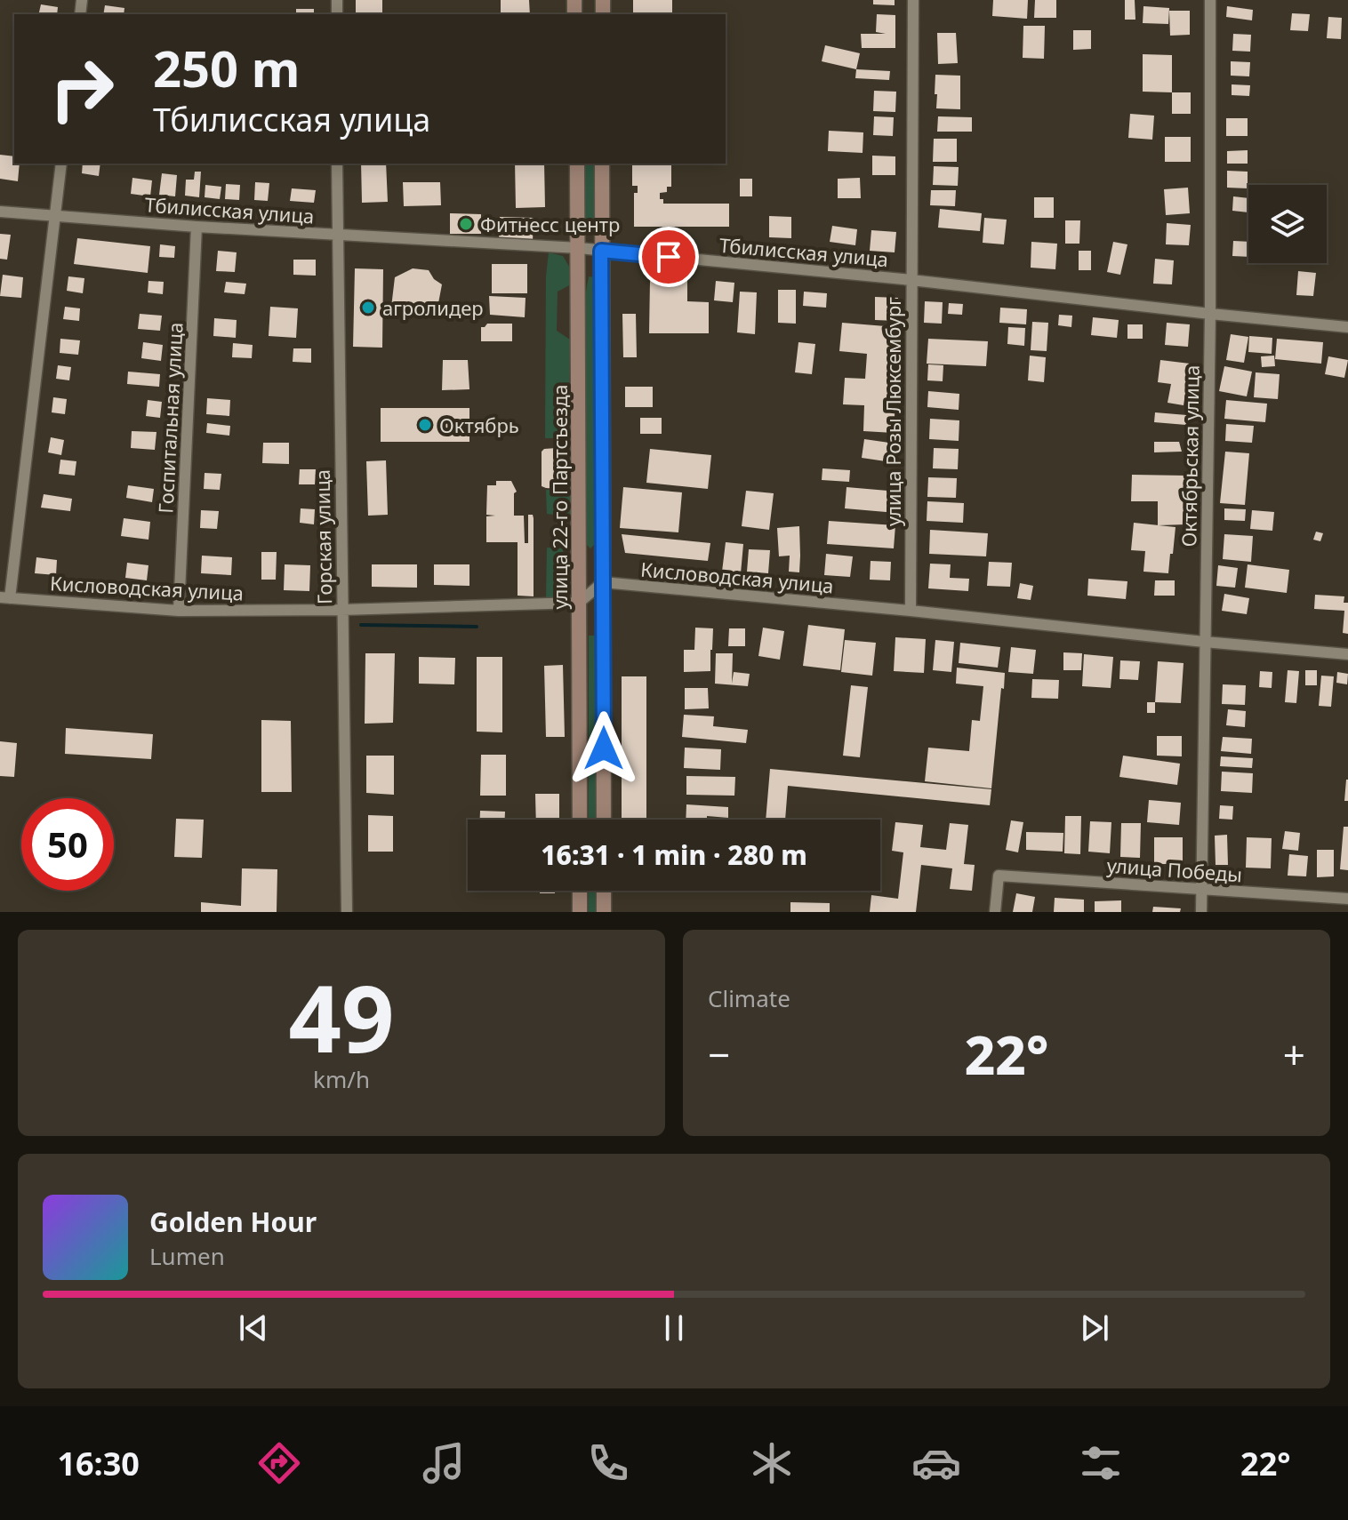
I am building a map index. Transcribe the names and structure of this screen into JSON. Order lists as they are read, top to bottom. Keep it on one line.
{"streets":{"main road":["улица 22-го Партсъезда"],"street":["Тбилисская улица","улица Розы Люксембург","Госпитальная улица","Октябрьская улица","Горская улица","Кисловодская улица","улица Победы"]},"crossings":[["Тбилисская улица","улица Розы Люксембург"],["Тбилисская улица","Госпитальная улица"],["Тбилисская улица","Октябрьская улица"],["Тбилисская улица","улица 22-го Партсъезда"],["Тбилисская улица","Горская улица"],["улица Розы Люксембург","Кисловодская улица"],["Госпитальная улица","Кисловодская улица"],["Октябрьская улица","Кисловодская улица"],["Октябрьская улица","улица Победы"],["улица 22-го Партсъезда","Кисловодская улица"],["Горская улица","Кисловодская улица"]],"places":["Фитнесс центр","агролидер","Октябрь"],"page":{"turn":["250 m","Тбилисская улица"],"limit":"50","trip":"16:31 · 1 min · 280 m","tile":[["49","km/h"],"Climate"],"heat":["−","22°","+"],"song":["Golden Hour","Lumen"],"tabs":["16:30","22°"]}}
